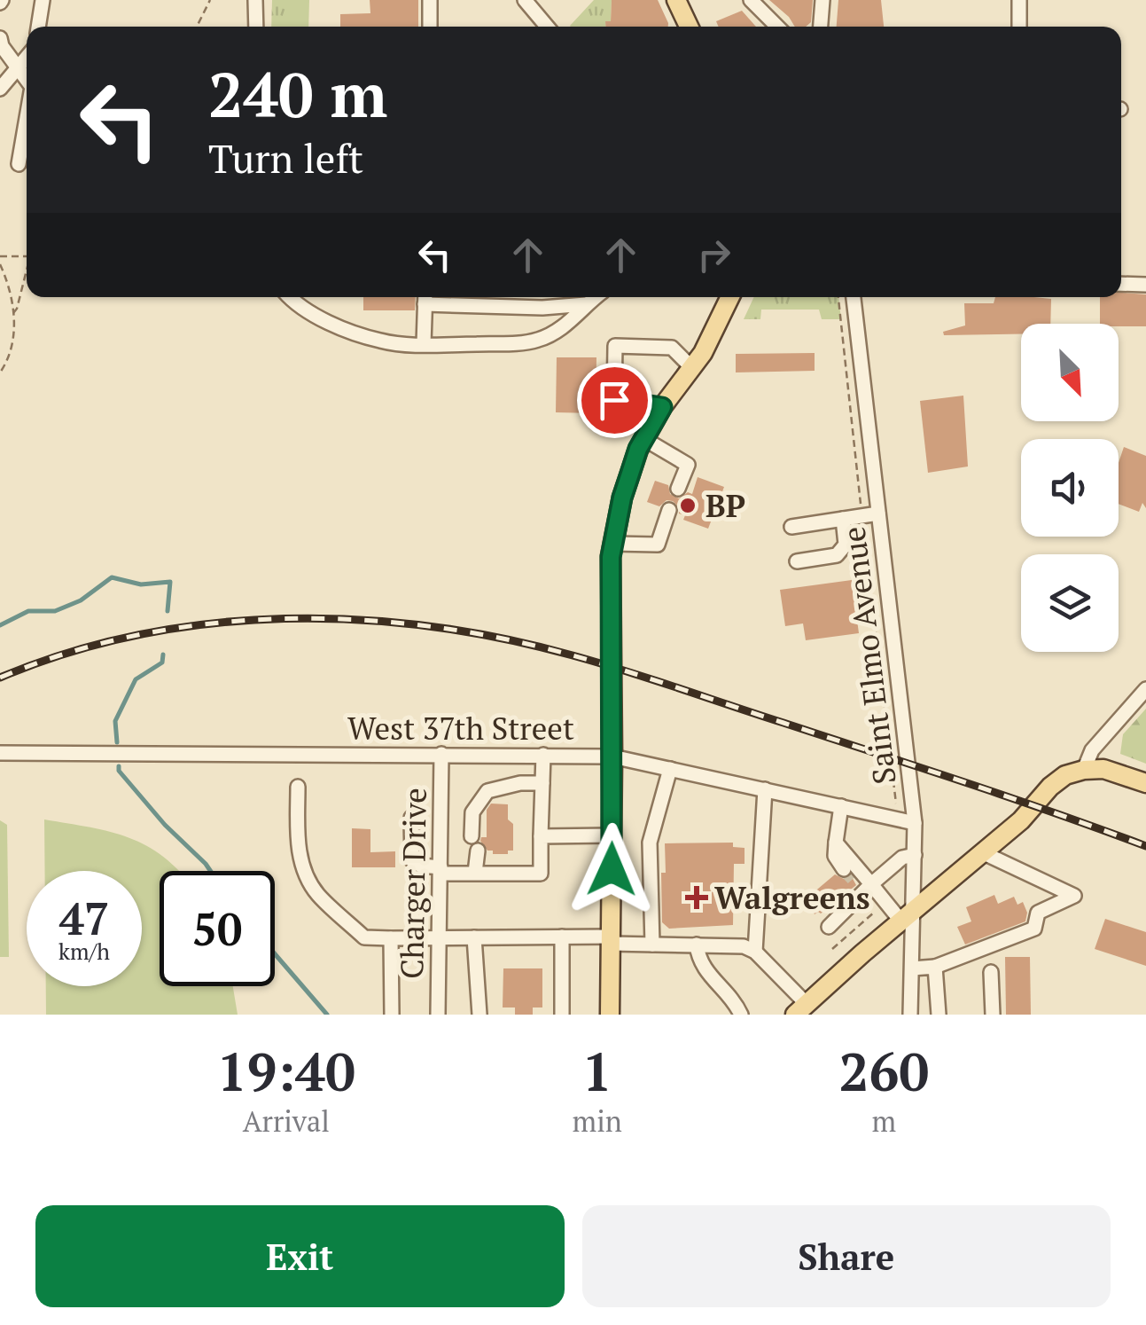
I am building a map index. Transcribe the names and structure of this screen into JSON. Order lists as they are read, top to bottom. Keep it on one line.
{"streets":{"street":["Saint Elmo Avenue","West 37th Street","Charger Drive"]},"crossings":[["Saint Elmo Avenue","West 37th Street"],["West 37th Street","Charger Drive"]],"places":{"other":["BP"],"health":["Walgreens"]},"north":"bottom right","page":{"turn":["240 m","Turn left"],"speed":"47 km/h","limit":"50","eta":["19:40","Arrival","1","min","260","m"],"buttons":["Exit","Share"]}}
